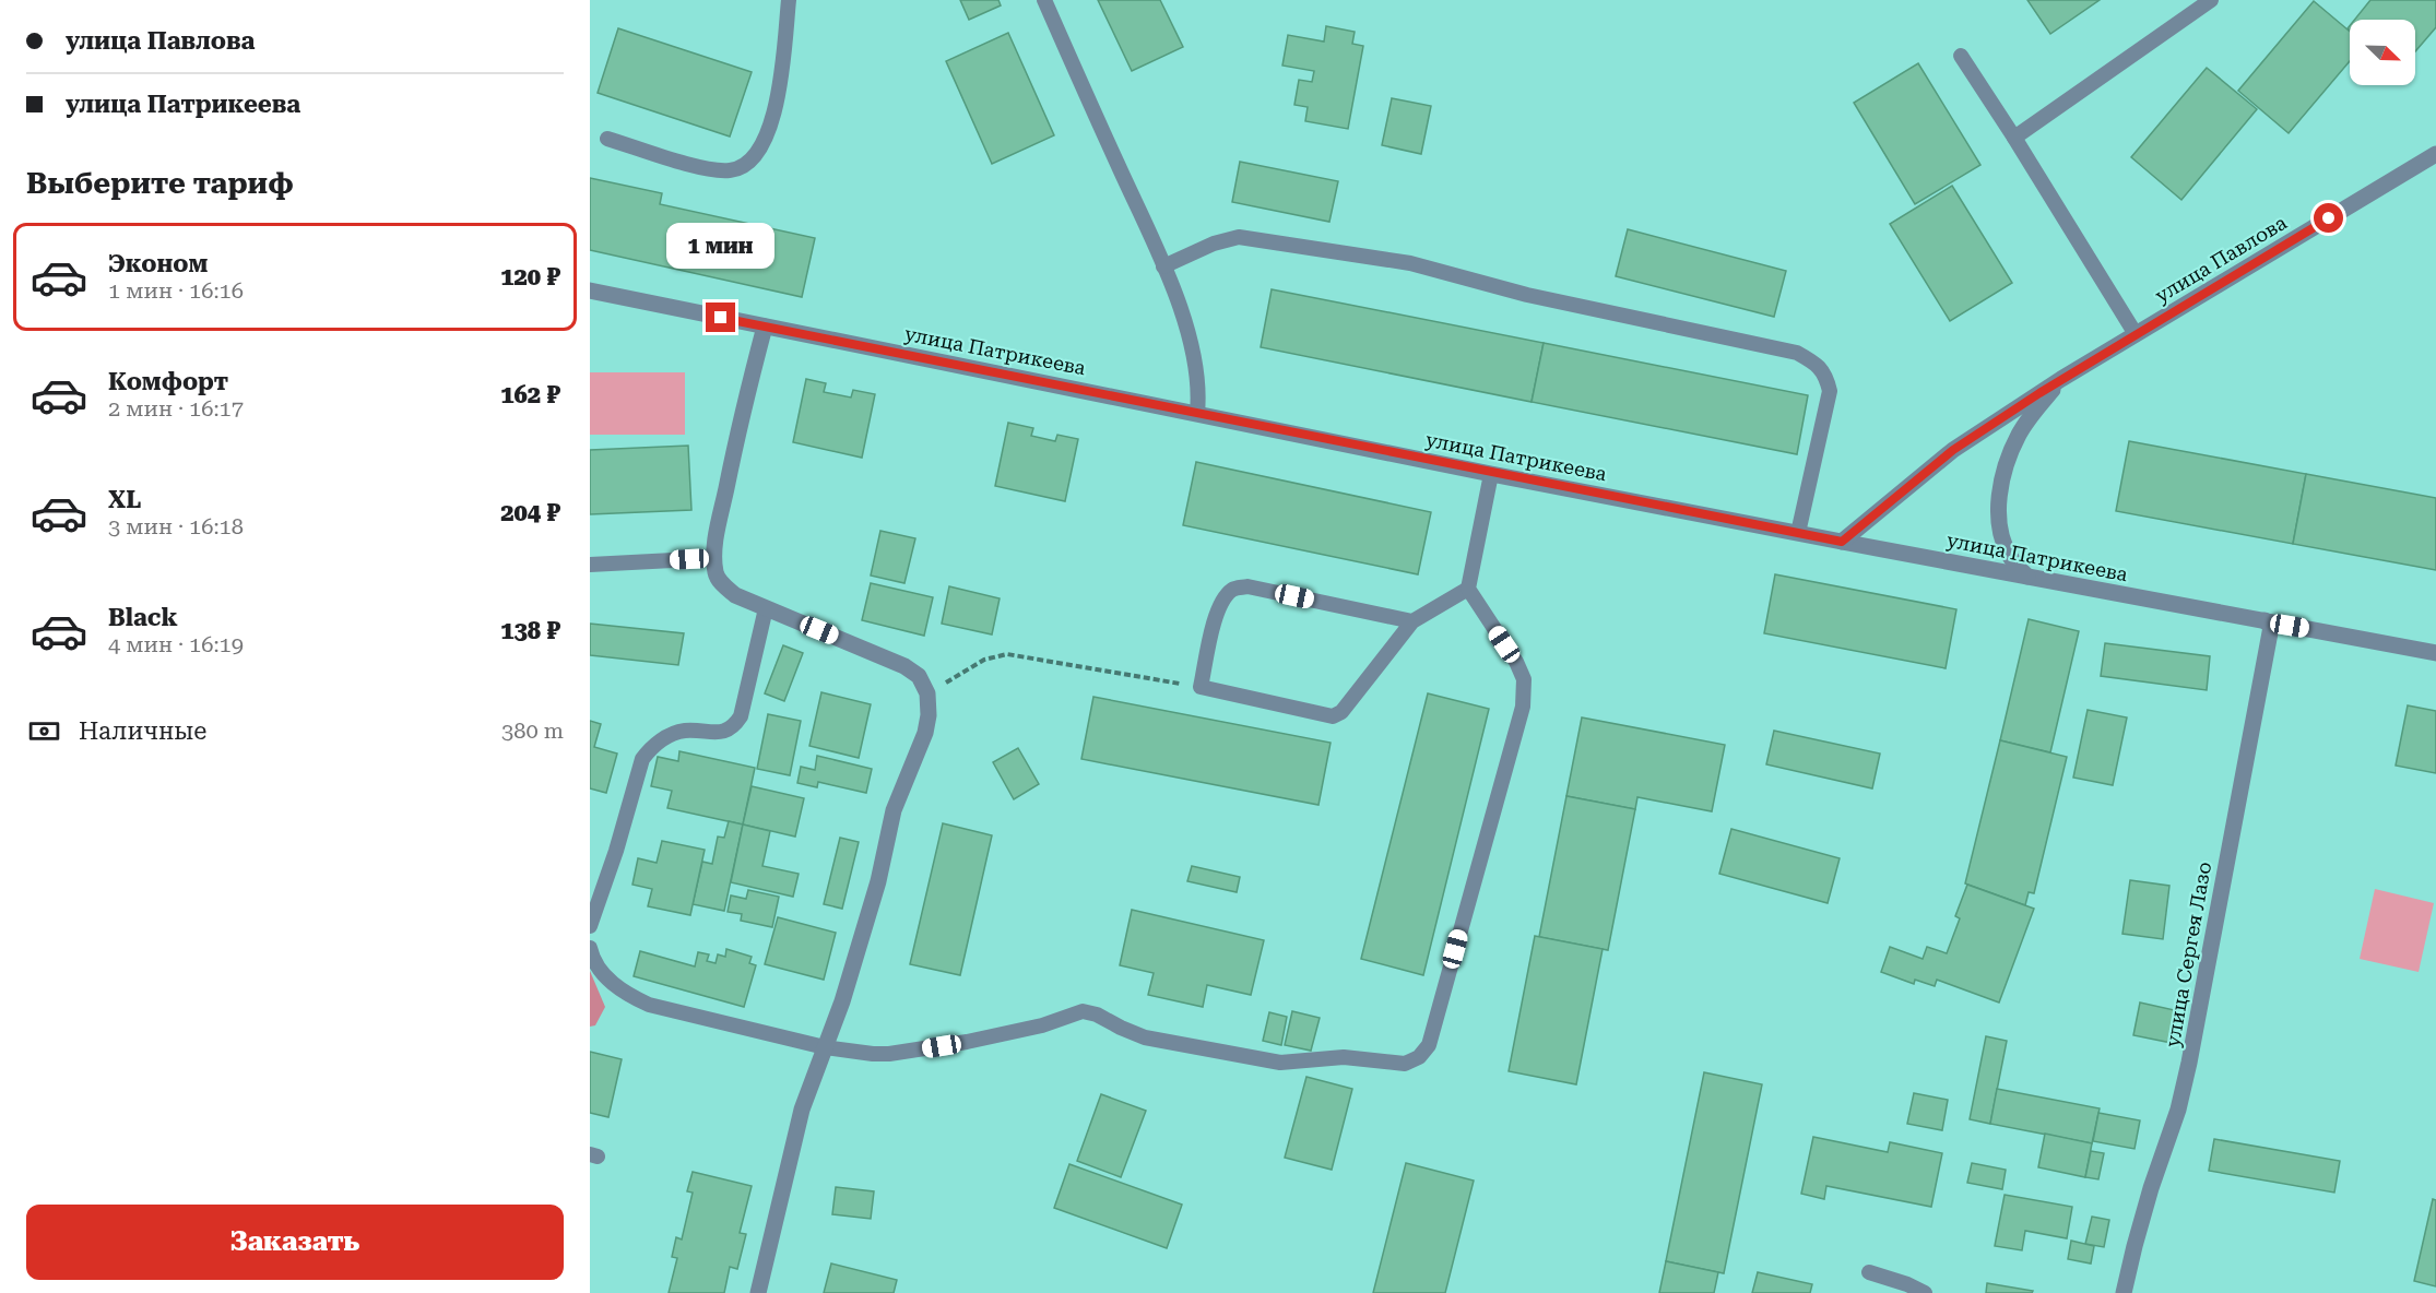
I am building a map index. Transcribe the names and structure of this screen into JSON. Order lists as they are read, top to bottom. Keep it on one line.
{"streets":{"street":["улица Павлова","улица Патрикеева","улица Сергея Лазо"]},"crossings":[["улица Павлова","улица Патрикеева"],["улица Патрикеева","улица Сергея Лазо"]],"north":"bottom right","page":{"banner":["улица Павлова","улица Патрикеева"],"heading":"Выберите тариф","list":[{"name":"Эконом","note":"1 мин · 16:16","value":"120 ₽"},{"name":"Комфорт","note":"2 мин · 16:17","value":"162 ₽"},{"name":"XL","note":"3 мин · 16:18","value":"204 ₽"},{"name":"Black","note":"4 мин · 16:19","value":"138 ₽"}],"bubble":"1 мин","pay":["Наличные","380 m"],"buttons":"Заказать"}}
